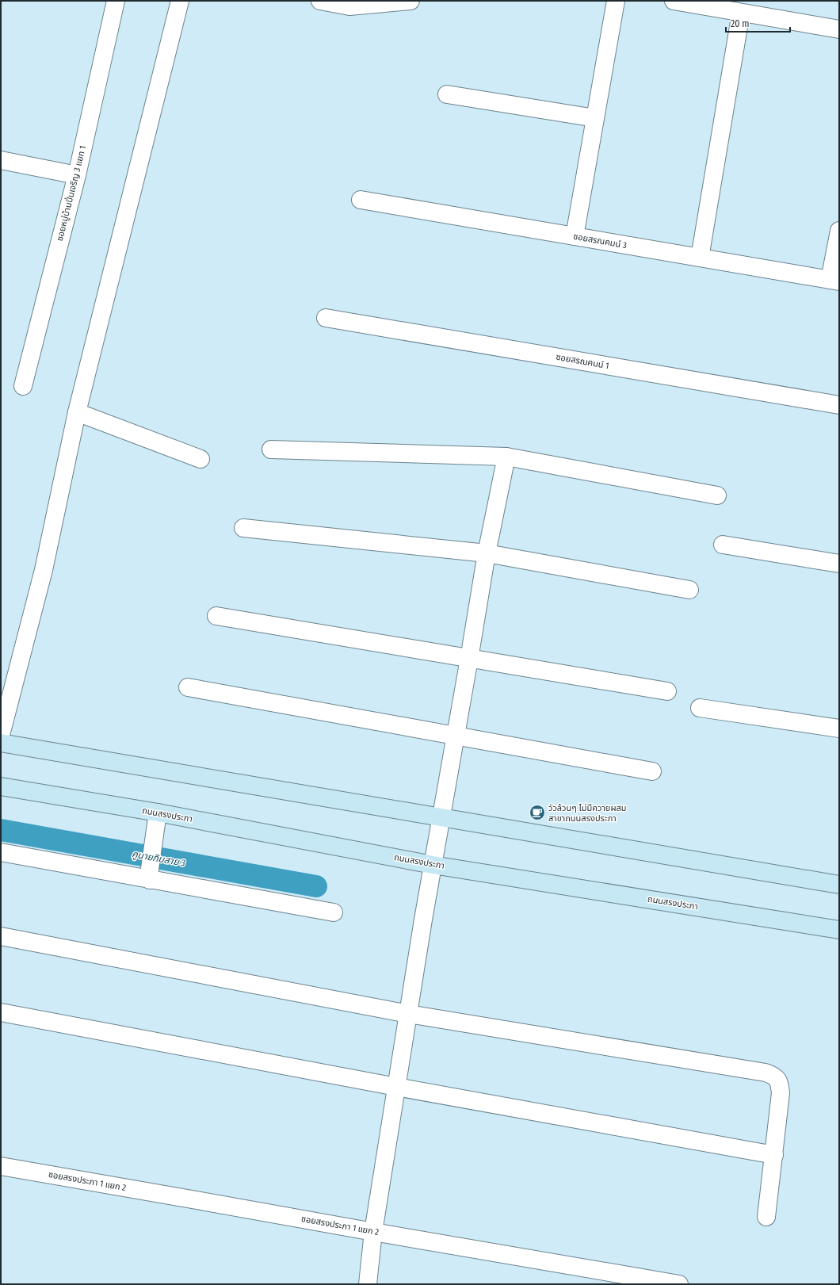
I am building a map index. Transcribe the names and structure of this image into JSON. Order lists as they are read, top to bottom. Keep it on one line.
{"streets":{"main road":["ถนนสรงประภา"],"street":["ซอยหมู่บ้านปิ่นเจริญ 3 แยก 1","ซอยสรณคมน์ 3","ซอยสรณคมน์ 1","ซอยสรงประภา 1 แยก 2"]},"water":["คูนายกิมสาย 3"],"places":{"cafe":["วัวล้วนๆ ไม่มีควายผสม สาขาถนนสรงประภา"]},"scale_bar":"20 m"}
